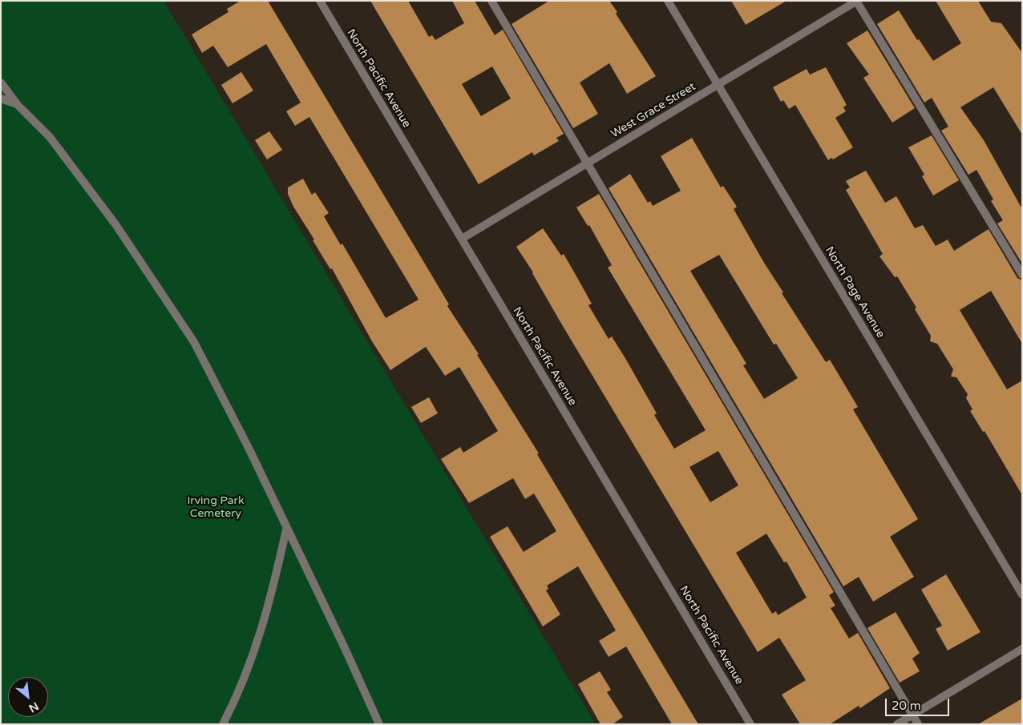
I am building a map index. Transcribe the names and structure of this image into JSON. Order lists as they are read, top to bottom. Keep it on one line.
{"streets":{"street":["North Pacific Avenue","West Grace Street","North Page Avenue"]},"crossings":[["North Pacific Avenue","West Grace Street"],["West Grace Street","North Page Avenue"]],"parks":["Irving Park Cemetery"],"scale_bar":"20 m","north":"bottom right"}
